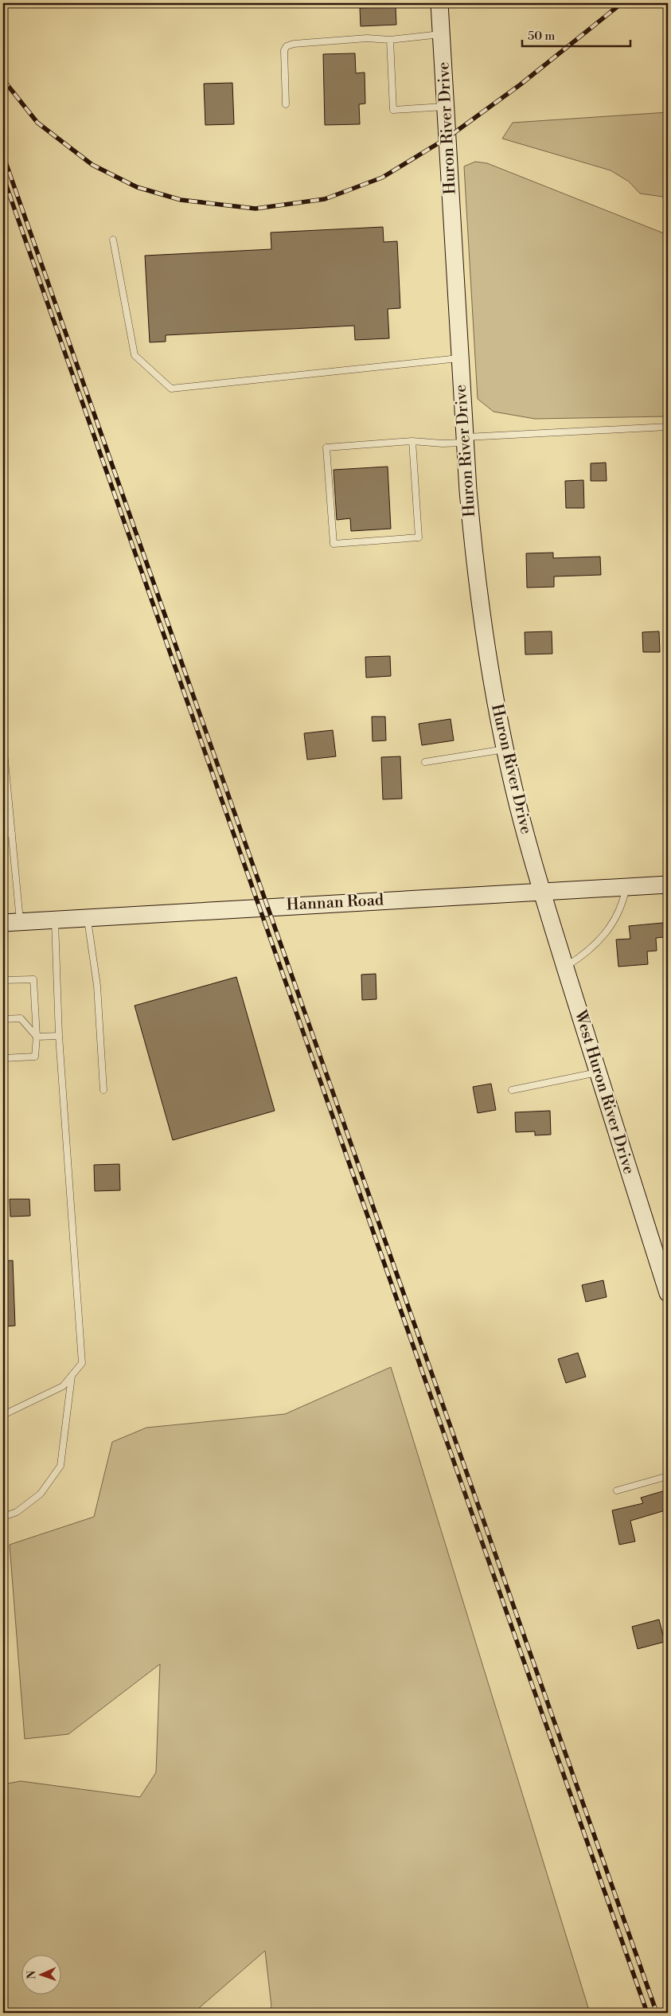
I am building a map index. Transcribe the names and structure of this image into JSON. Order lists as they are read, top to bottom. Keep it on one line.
{"streets":{"main road":["Huron River Drive","Hannan Road","West Huron River Drive"]},"crossings":[["Huron River Drive","Hannan Road"],["Huron River Drive","West Huron River Drive"],["Hannan Road","West Huron River Drive"]],"scale_bar":"50 m","north":"left"}
